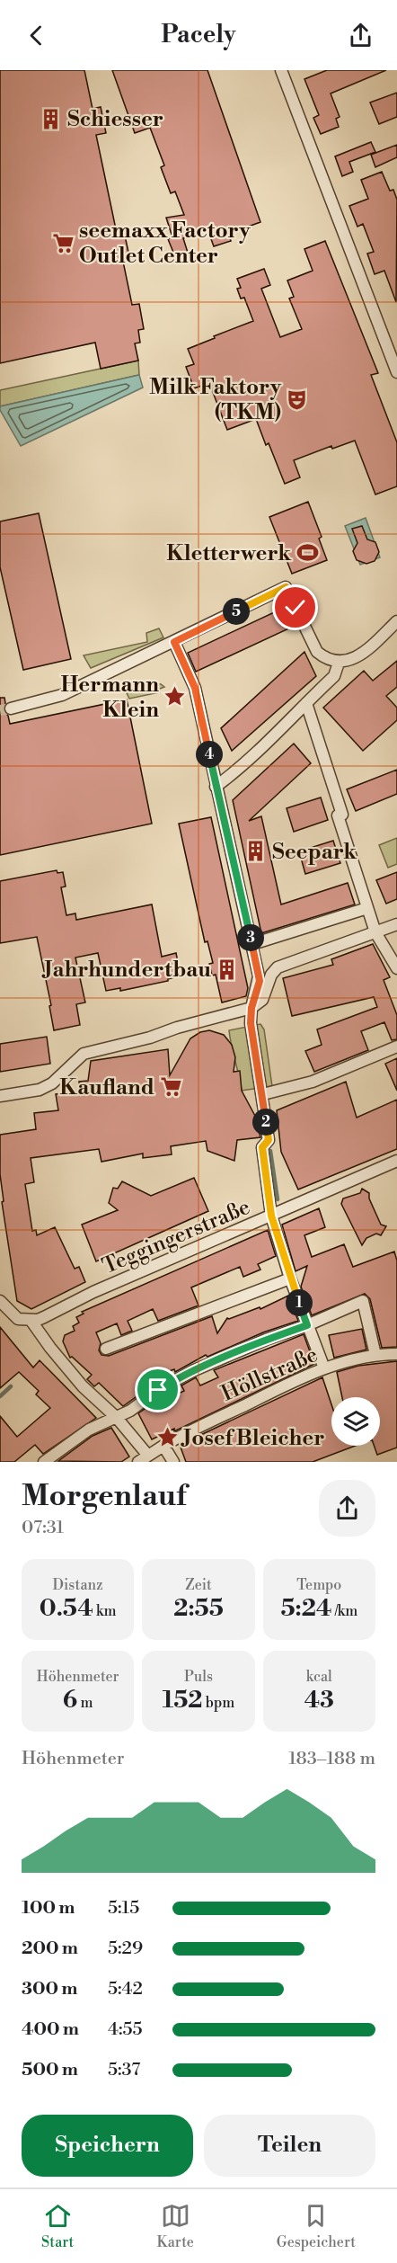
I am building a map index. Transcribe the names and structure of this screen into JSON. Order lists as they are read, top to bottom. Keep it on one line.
{"streets":{"street":["Teggingerstraße","Höllstraße"]},"places":{"building":["Schiesser","Seepark","Jahrhundertbau"],"supermarket":["seemaxx Factory Outlet Center","Kaufland"],"theatre":["Milk Faktory (TKM)"],"sports":["Kletterwerk"],"place":["Hermann Klein","Josef Bleicher"]},"page":{"header":"Pacely","pins":["5","4","3","2","1"],"heading":["Morgenlauf","07:31"],"stats":[["Distanz","0.54 km"],["Zeit","2:55"],["Tempo","5:24 /km"],["Höhenmeter","6 m"],["Puls","152 bpm"],["kcal","43"]],"chart":["Höhenmeter","183–188 m"],"list":[{"name":"100 m","note":"5:15"},{"name":"200 m","note":"5:29"},{"name":"300 m","note":"5:42"},{"name":"400 m","note":"4:55"},{"name":"500 m","note":"5:37"}],"buttons":["Speichern","Teilen"],"tabs":["Start","Karte","Gespeichert"]}}
